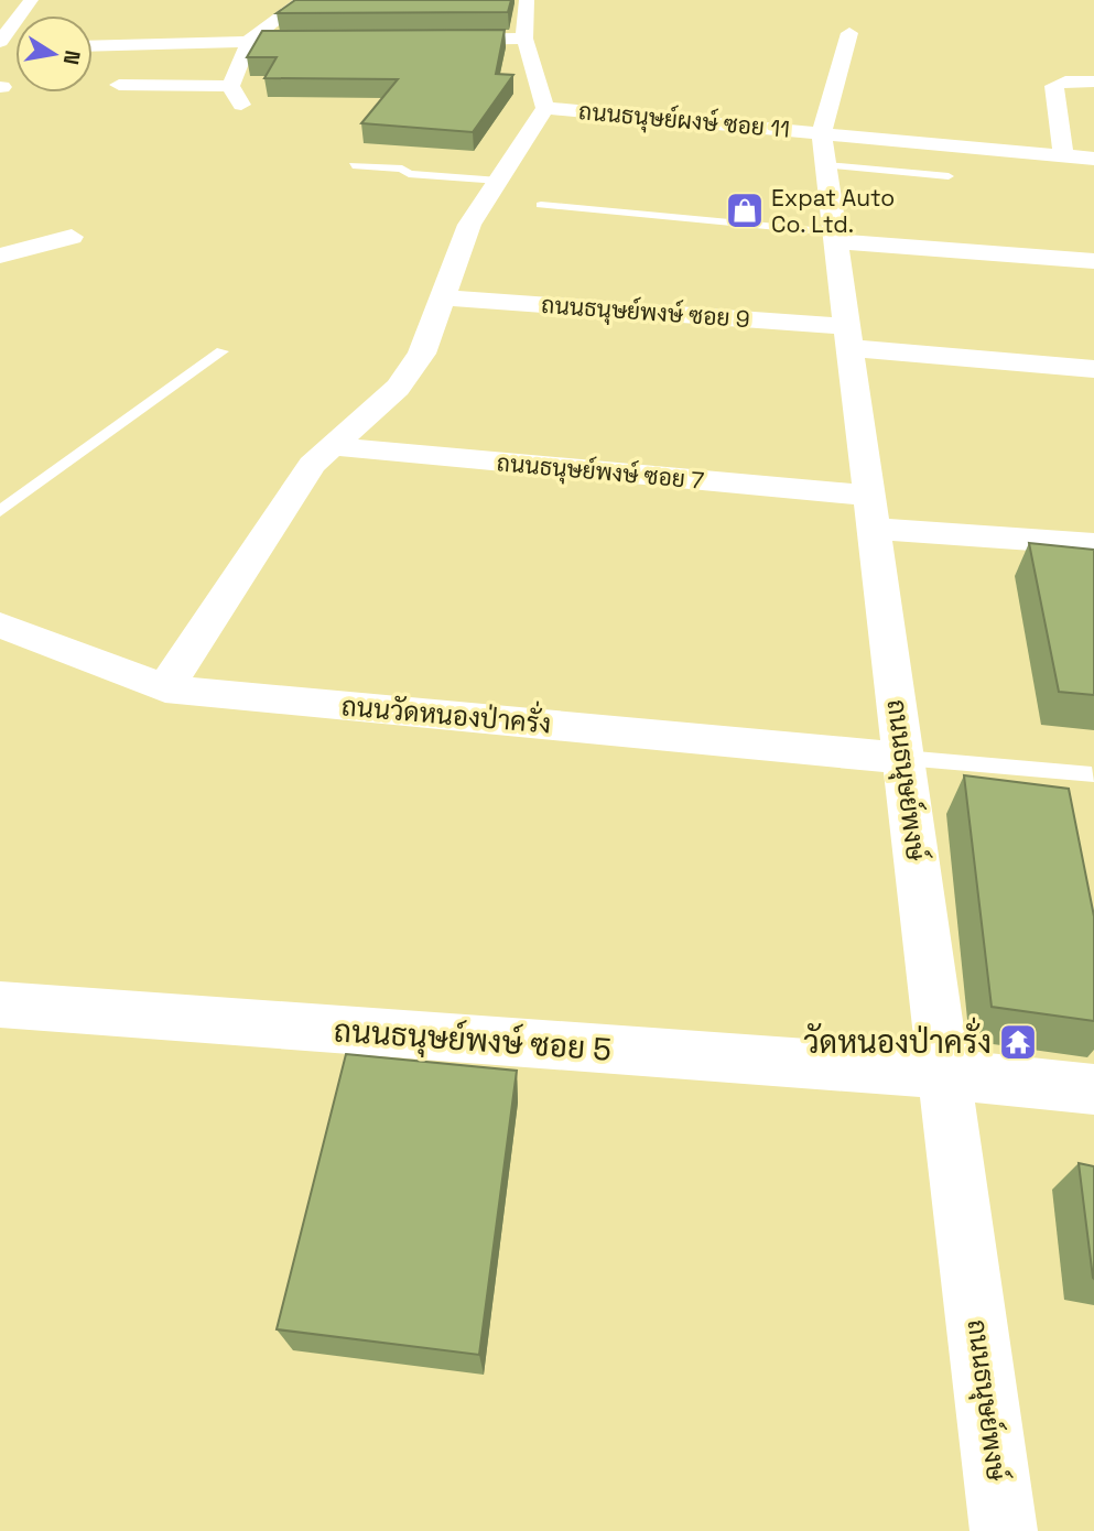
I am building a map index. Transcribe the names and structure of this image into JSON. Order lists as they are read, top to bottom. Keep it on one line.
{"streets":{"street":["ถนนธนุษย์ผงษ์ ซอย 11","ถนนธนุษย์พงษ์ ซอย 9","ถนนธนุษย์พงษ์ ซอย 7","ถนนวัดหนองป่าครั่ง","ถนนธนุษย์พงษ์","ถนนธนุษย์พงษ์ ซอย 5"]},"crossings":[["ถนนธนุษย์ผงษ์ ซอย 11","ถนนธนุษย์พงษ์"],["ถนนธนุษย์พงษ์ ซอย 9","ถนนธนุษย์พงษ์"],["ถนนธนุษย์พงษ์ ซอย 7","ถนนธนุษย์พงษ์"],["ถนนวัดหนองป่าครั่ง","ถนนธนุษย์พงษ์"],["ถนนธนุษย์พงษ์","ถนนธนุษย์พงษ์ ซอย 5"]],"places":{"shop":["Expat Auto Co. Ltd."],"temple":["วัดหนองป่าครั่ง"]},"north":"right"}
